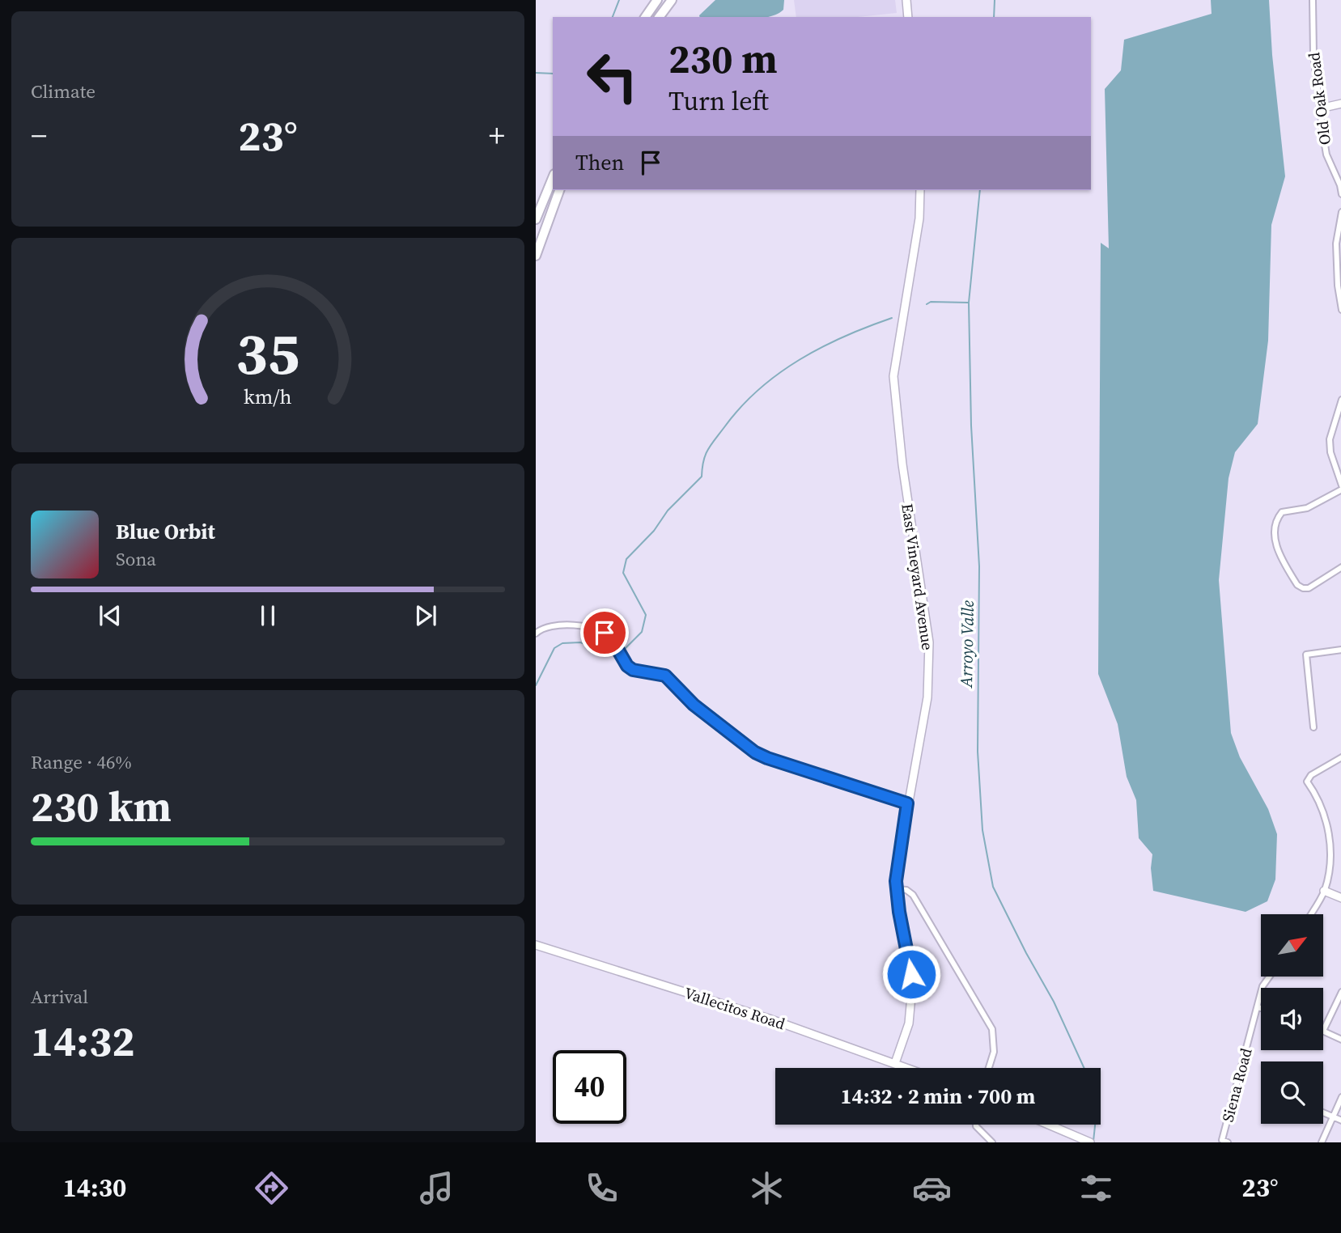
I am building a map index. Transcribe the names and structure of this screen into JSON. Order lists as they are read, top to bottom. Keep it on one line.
{"streets":{"street":["Old Oak Road","East Vineyard Avenue","Vallecitos Road","Siena Road"]},"crossings":[["East Vineyard Avenue","Vallecitos Road"]],"water":["Arroyo Valle"],"north":"top right","page":{"tile":["Climate",["Range · 46%","230 km"],["Arrival","14:32"]],"turn":["230 m","Turn left"],"heat":["−","23°","+"],"then":"Then","song":["Blue Orbit","Sona"],"limit":"40","trip":"14:32 · 2 min · 700 m","tabs":["14:30","23°"],"gauge":["35","km/h"]}}
